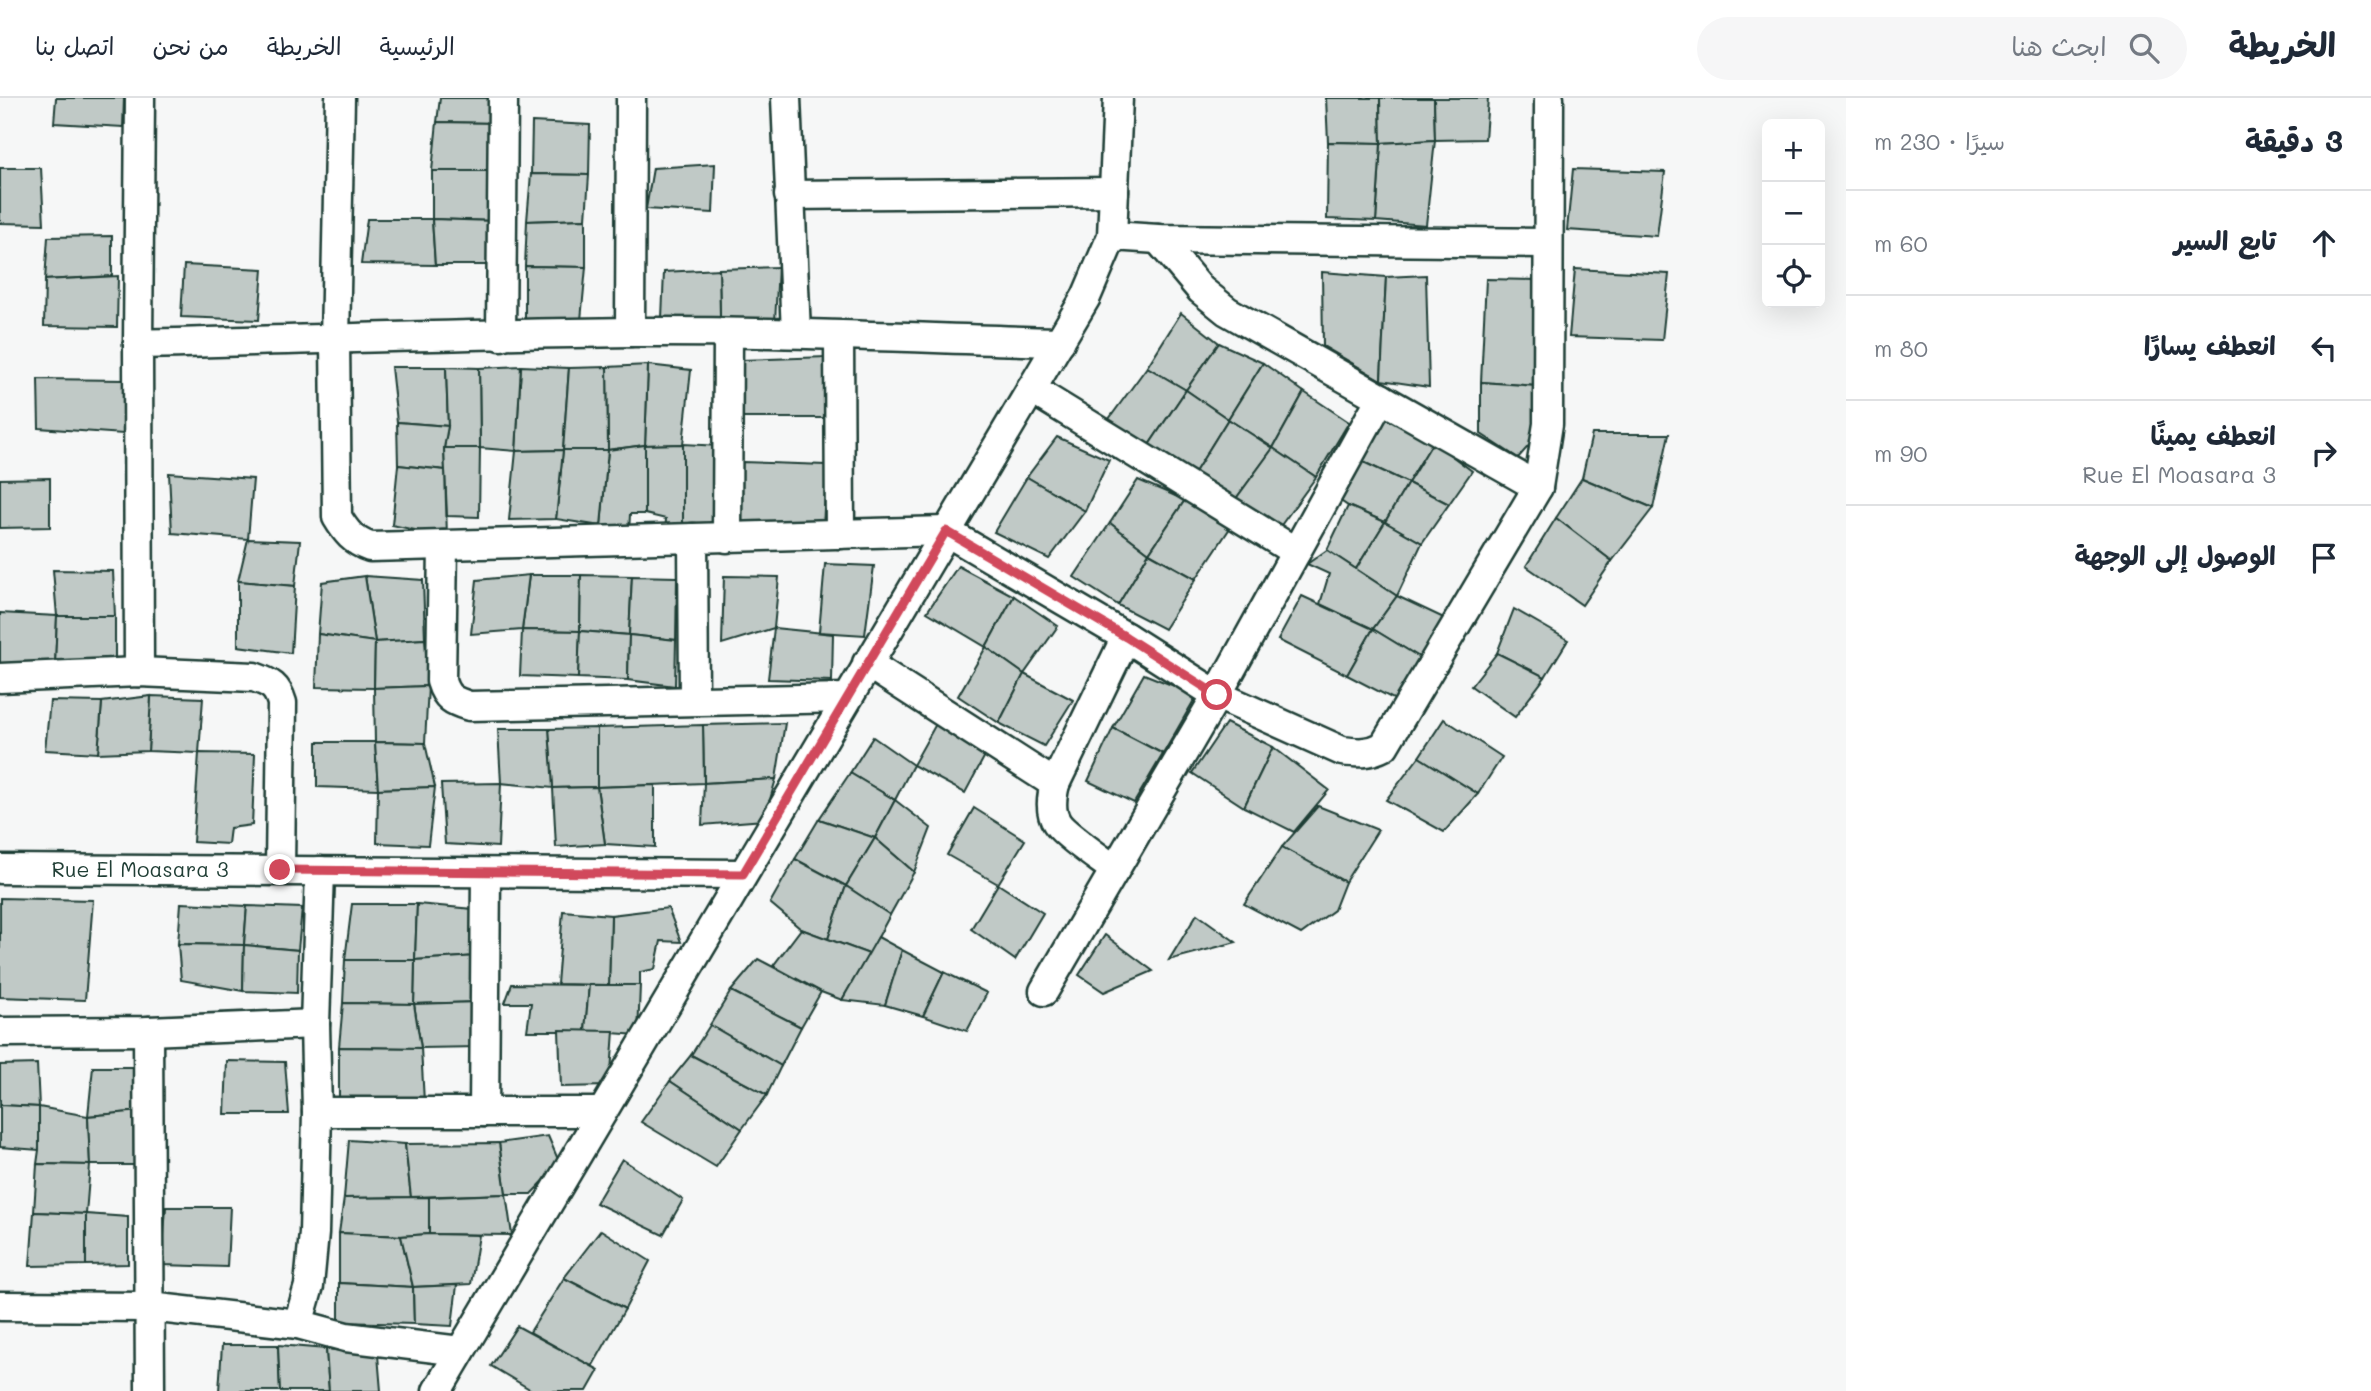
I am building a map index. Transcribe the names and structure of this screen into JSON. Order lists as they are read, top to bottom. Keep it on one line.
{"streets":{"street":["Rue El Moasara 3"]},"page":{"header":"الخريطة","search":"ابحث هنا","nav":["الرئيسية","الخريطة","من نحن","اتصل بنا"],"heading":["3 دقيقة","سيرًا · 230 m"],"map_buttons":["+","−"],"list":[["تابع السير","60 m"],["انعطف يسارًا","80 m"],["انعطف يمينًا","Rue El Moasara 3","90 m"],"الوصول إلى الوجهة"]}}
